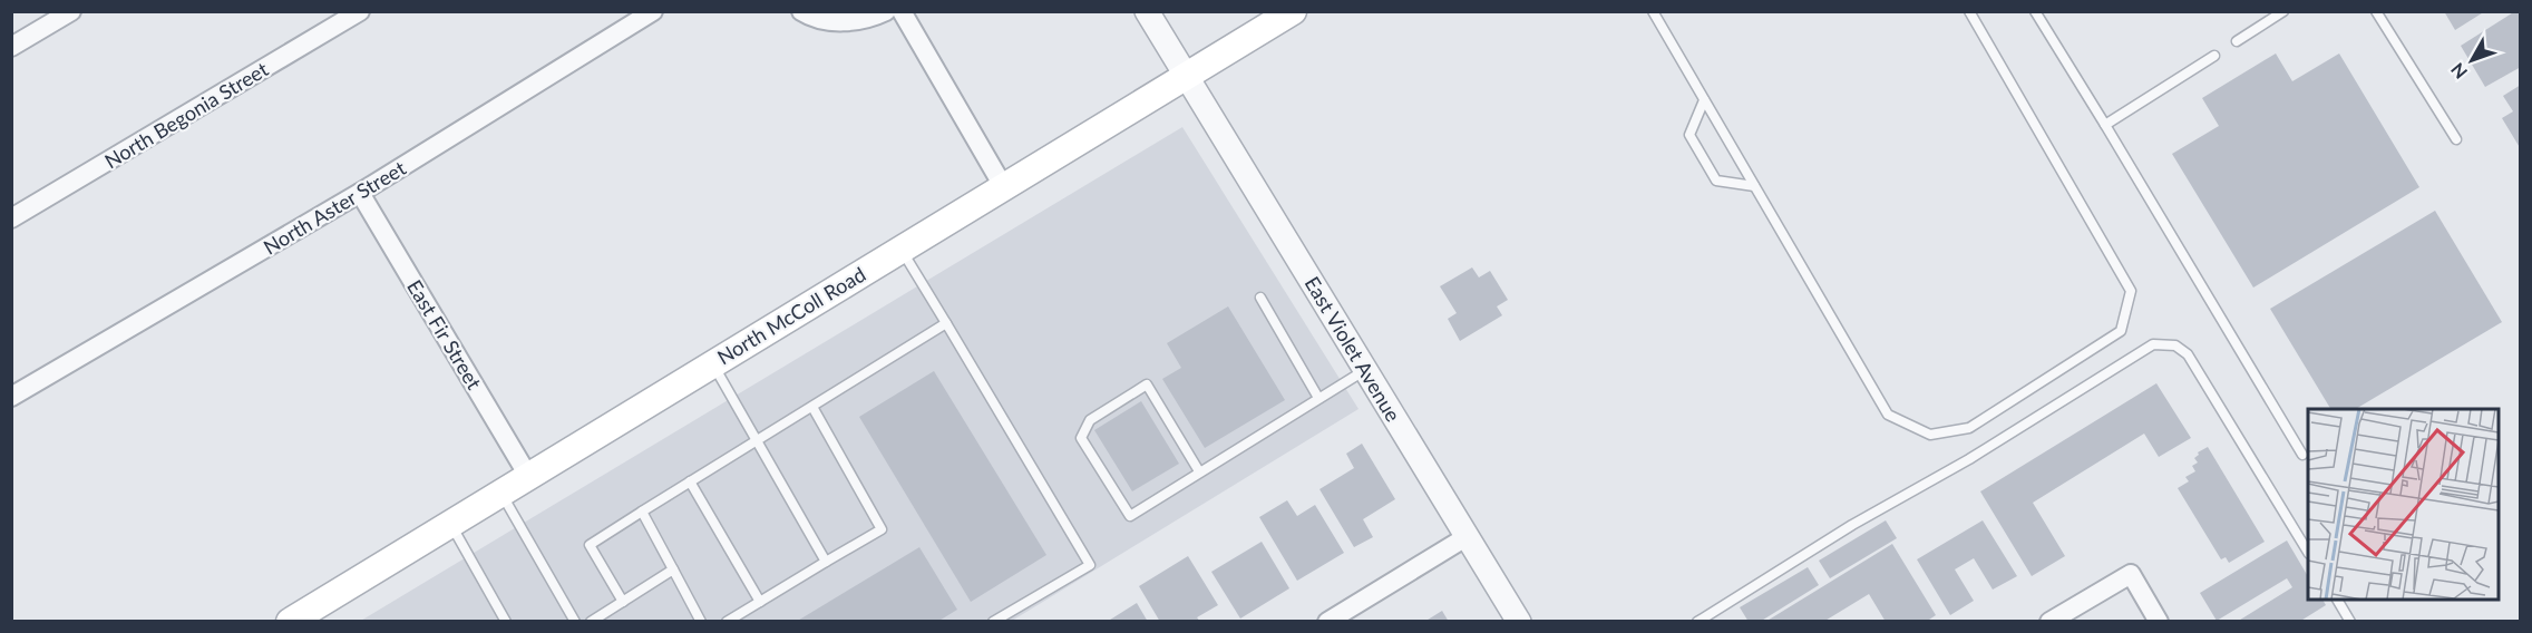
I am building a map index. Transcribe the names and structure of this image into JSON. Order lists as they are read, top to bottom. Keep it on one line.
{"streets":{"main road":["North McColl Road"],"street":["North Begonia Street","North Aster Street","East Fir Street","East Violet Avenue"]},"crossings":[["North Aster Street","East Fir Street"],["North McColl Road","East Fir Street"],["North McColl Road","East Violet Avenue"]],"north":"bottom left"}
